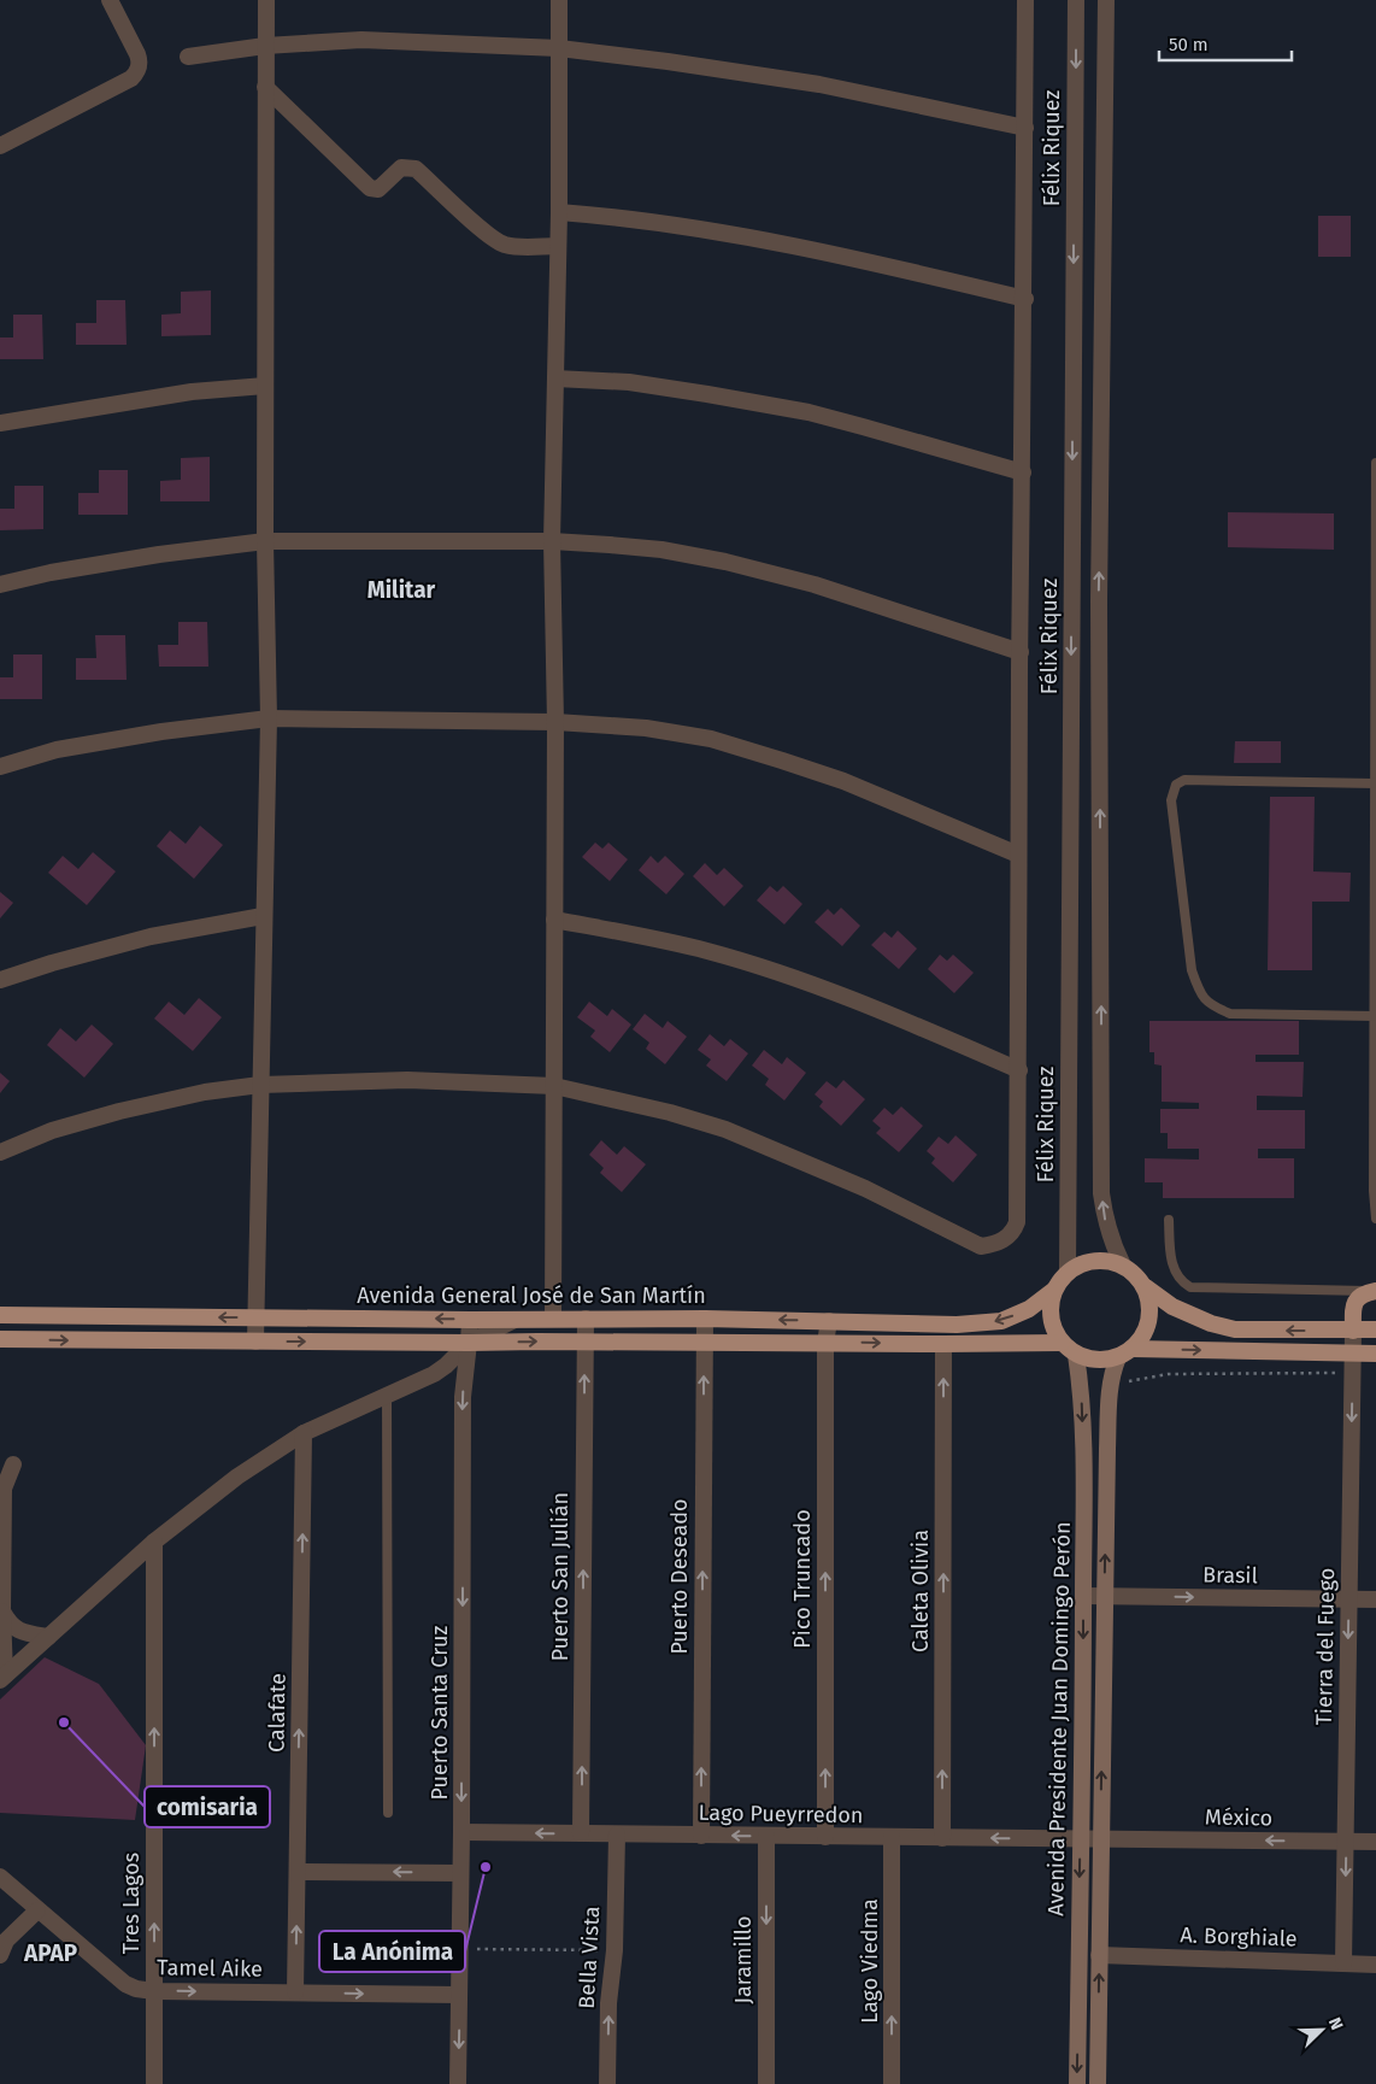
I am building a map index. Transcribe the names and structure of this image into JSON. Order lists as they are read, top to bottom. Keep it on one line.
{"streets":{"highway":["Avenida General José de San Martín"],"main road":["Avenida Presidente Juan Domingo Perón"],"street":["Félix Riquez","Brasil","Puerto San Julián","Puerto Deseado","Pico Truncado","Caleta Olivia","Tierra del Fuego","Calafate","Puerto Santa Cruz","Lago Pueyrredon","México","Tres Lagos","A. Borghiale","Bella Vista","Jaramillo","Lago Viedma","Tamel Aike"]},"crossings":[["Félix Riquez","Avenida General José de San Martín"],["Félix Riquez","Avenida Presidente Juan Domingo Perón"],["Avenida General José de San Martín","Puerto San Julián"],["Avenida General José de San Martín","Puerto Deseado"],["Avenida General José de San Martín","Pico Truncado"],["Avenida General José de San Martín","Puerto Santa Cruz"],["Avenida General José de San Martín","Avenida Presidente Juan Domingo Perón"],["Brasil","Tierra del Fuego"],["Brasil","Avenida Presidente Juan Domingo Perón"],["Puerto San Julián","Lago Pueyrredon"],["Puerto Deseado","Lago Pueyrredon"],["Pico Truncado","Lago Pueyrredon"],["Caleta Olivia","Lago Pueyrredon"],["Tierra del Fuego","México"],["Tierra del Fuego","A. Borghiale"],["Calafate","Tamel Aike"],["Puerto Santa Cruz","Lago Pueyrredon"],["Puerto Santa Cruz","Tamel Aike"],["Avenida Presidente Juan Domingo Perón","Lago Pueyrredon"],["Avenida Presidente Juan Domingo Perón","México"],["Avenida Presidente Juan Domingo Perón","A. Borghiale"],["Lago Pueyrredon","México"],["Lago Pueyrredon","Bella Vista"],["Lago Pueyrredon","Jaramillo"],["Lago Pueyrredon","Lago Viedma"],["Tres Lagos","Tamel Aike"]],"one_way":["Brasil","Puerto San Julián","Puerto Deseado","Pico Truncado","Caleta Olivia","Tierra del Fuego","Calafate","Puerto Santa Cruz","Lago Pueyrredon","México","Tres Lagos","Bella Vista","Jaramillo","Lago Viedma"],"districts":["Militar","APAP"],"places":["comisaria","La Anónima"],"scale_bar":"50 m","north":"top right"}
